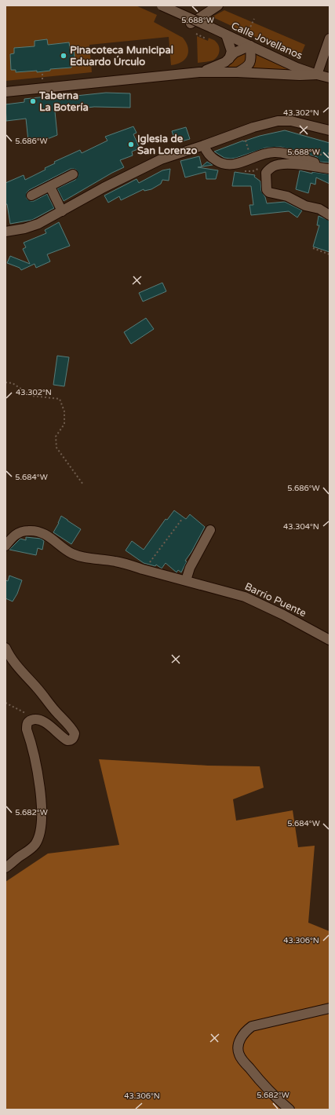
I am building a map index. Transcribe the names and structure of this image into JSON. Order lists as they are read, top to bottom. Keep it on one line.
{"streets":{"street":["Calle Jovellanos","Barrio Puente"]},"places":["Pinacoteca Municipal Eduardo Úrculo","Taberna La Botería","Iglesia de San Lorenzo"],"coordinates":["5.688°W","43.302°N","5.686°W","5.684°W","43.304°N","5.682°W","43.306°N"]}
